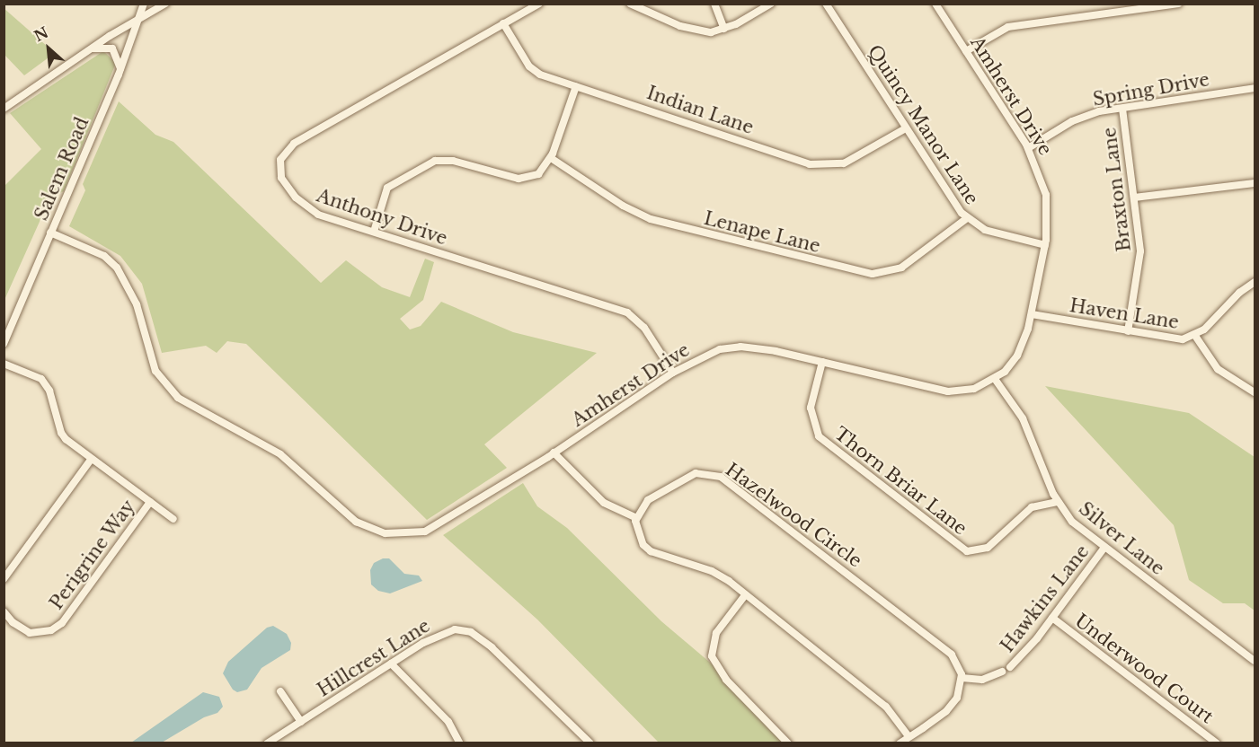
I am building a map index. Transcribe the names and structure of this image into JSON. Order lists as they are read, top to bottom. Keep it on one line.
{"streets":{"street":["Spring Drive","Amherst Drive","Indian Lane","Quincy Manor Lane","Salem Road","Braxton Lane","Anthony Drive","Lenape Lane","Haven Lane","Thorn Briar Lane","Hazelwood Circle","Silver Lane","Perigrine Way","Hawkins Lane","Hillcrest Lane","Underwood Court"]},"crossings":[["Spring Drive","Amherst Drive"],["Spring Drive","Braxton Lane"],["Amherst Drive","Quincy Manor Lane"],["Amherst Drive","Salem Road"],["Amherst Drive","Anthony Drive"],["Amherst Drive","Haven Lane"],["Amherst Drive","Thorn Briar Lane"],["Amherst Drive","Silver Lane"],["Indian Lane","Quincy Manor Lane"],["Indian Lane","Anthony Drive"],["Quincy Manor Lane","Lenape Lane"],["Braxton Lane","Haven Lane"],["Thorn Briar Lane","Silver Lane"],["Hazelwood Circle","Hawkins Lane"],["Silver Lane","Hawkins Lane"],["Hawkins Lane","Underwood Court"]],"north":"top left"}
